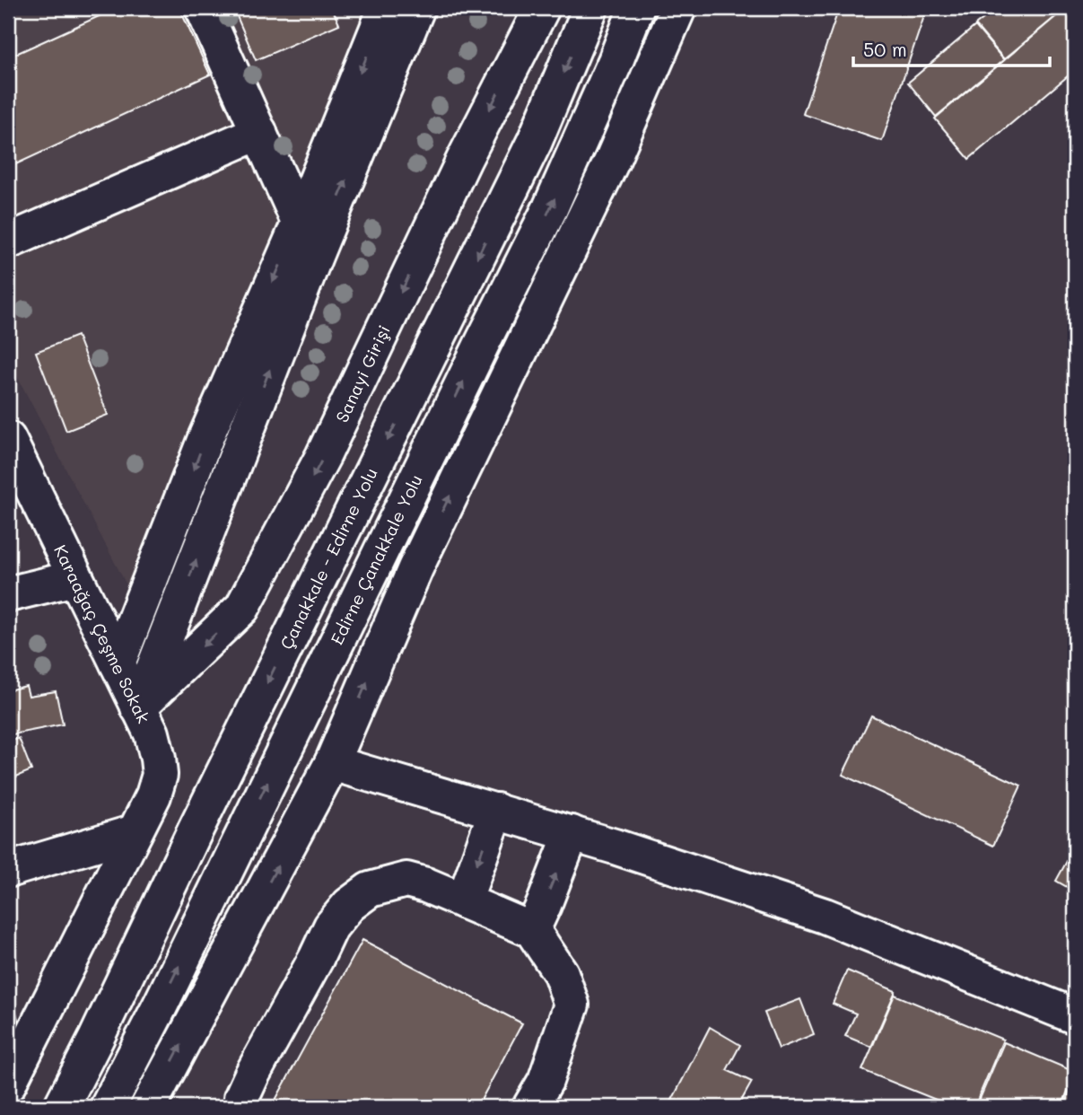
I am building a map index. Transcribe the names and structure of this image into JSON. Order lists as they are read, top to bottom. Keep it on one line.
{"streets":{"main road":["Sanayi Girişi","Çanakkale - Edirne Yolu","Edirne Çanakkale Yolu","Karaağaç Çeşme Sokak"]},"crossings":[["Sanayi Girişi","Karaağaç Çeşme Sokak"]],"scale_bar":"50 m"}
